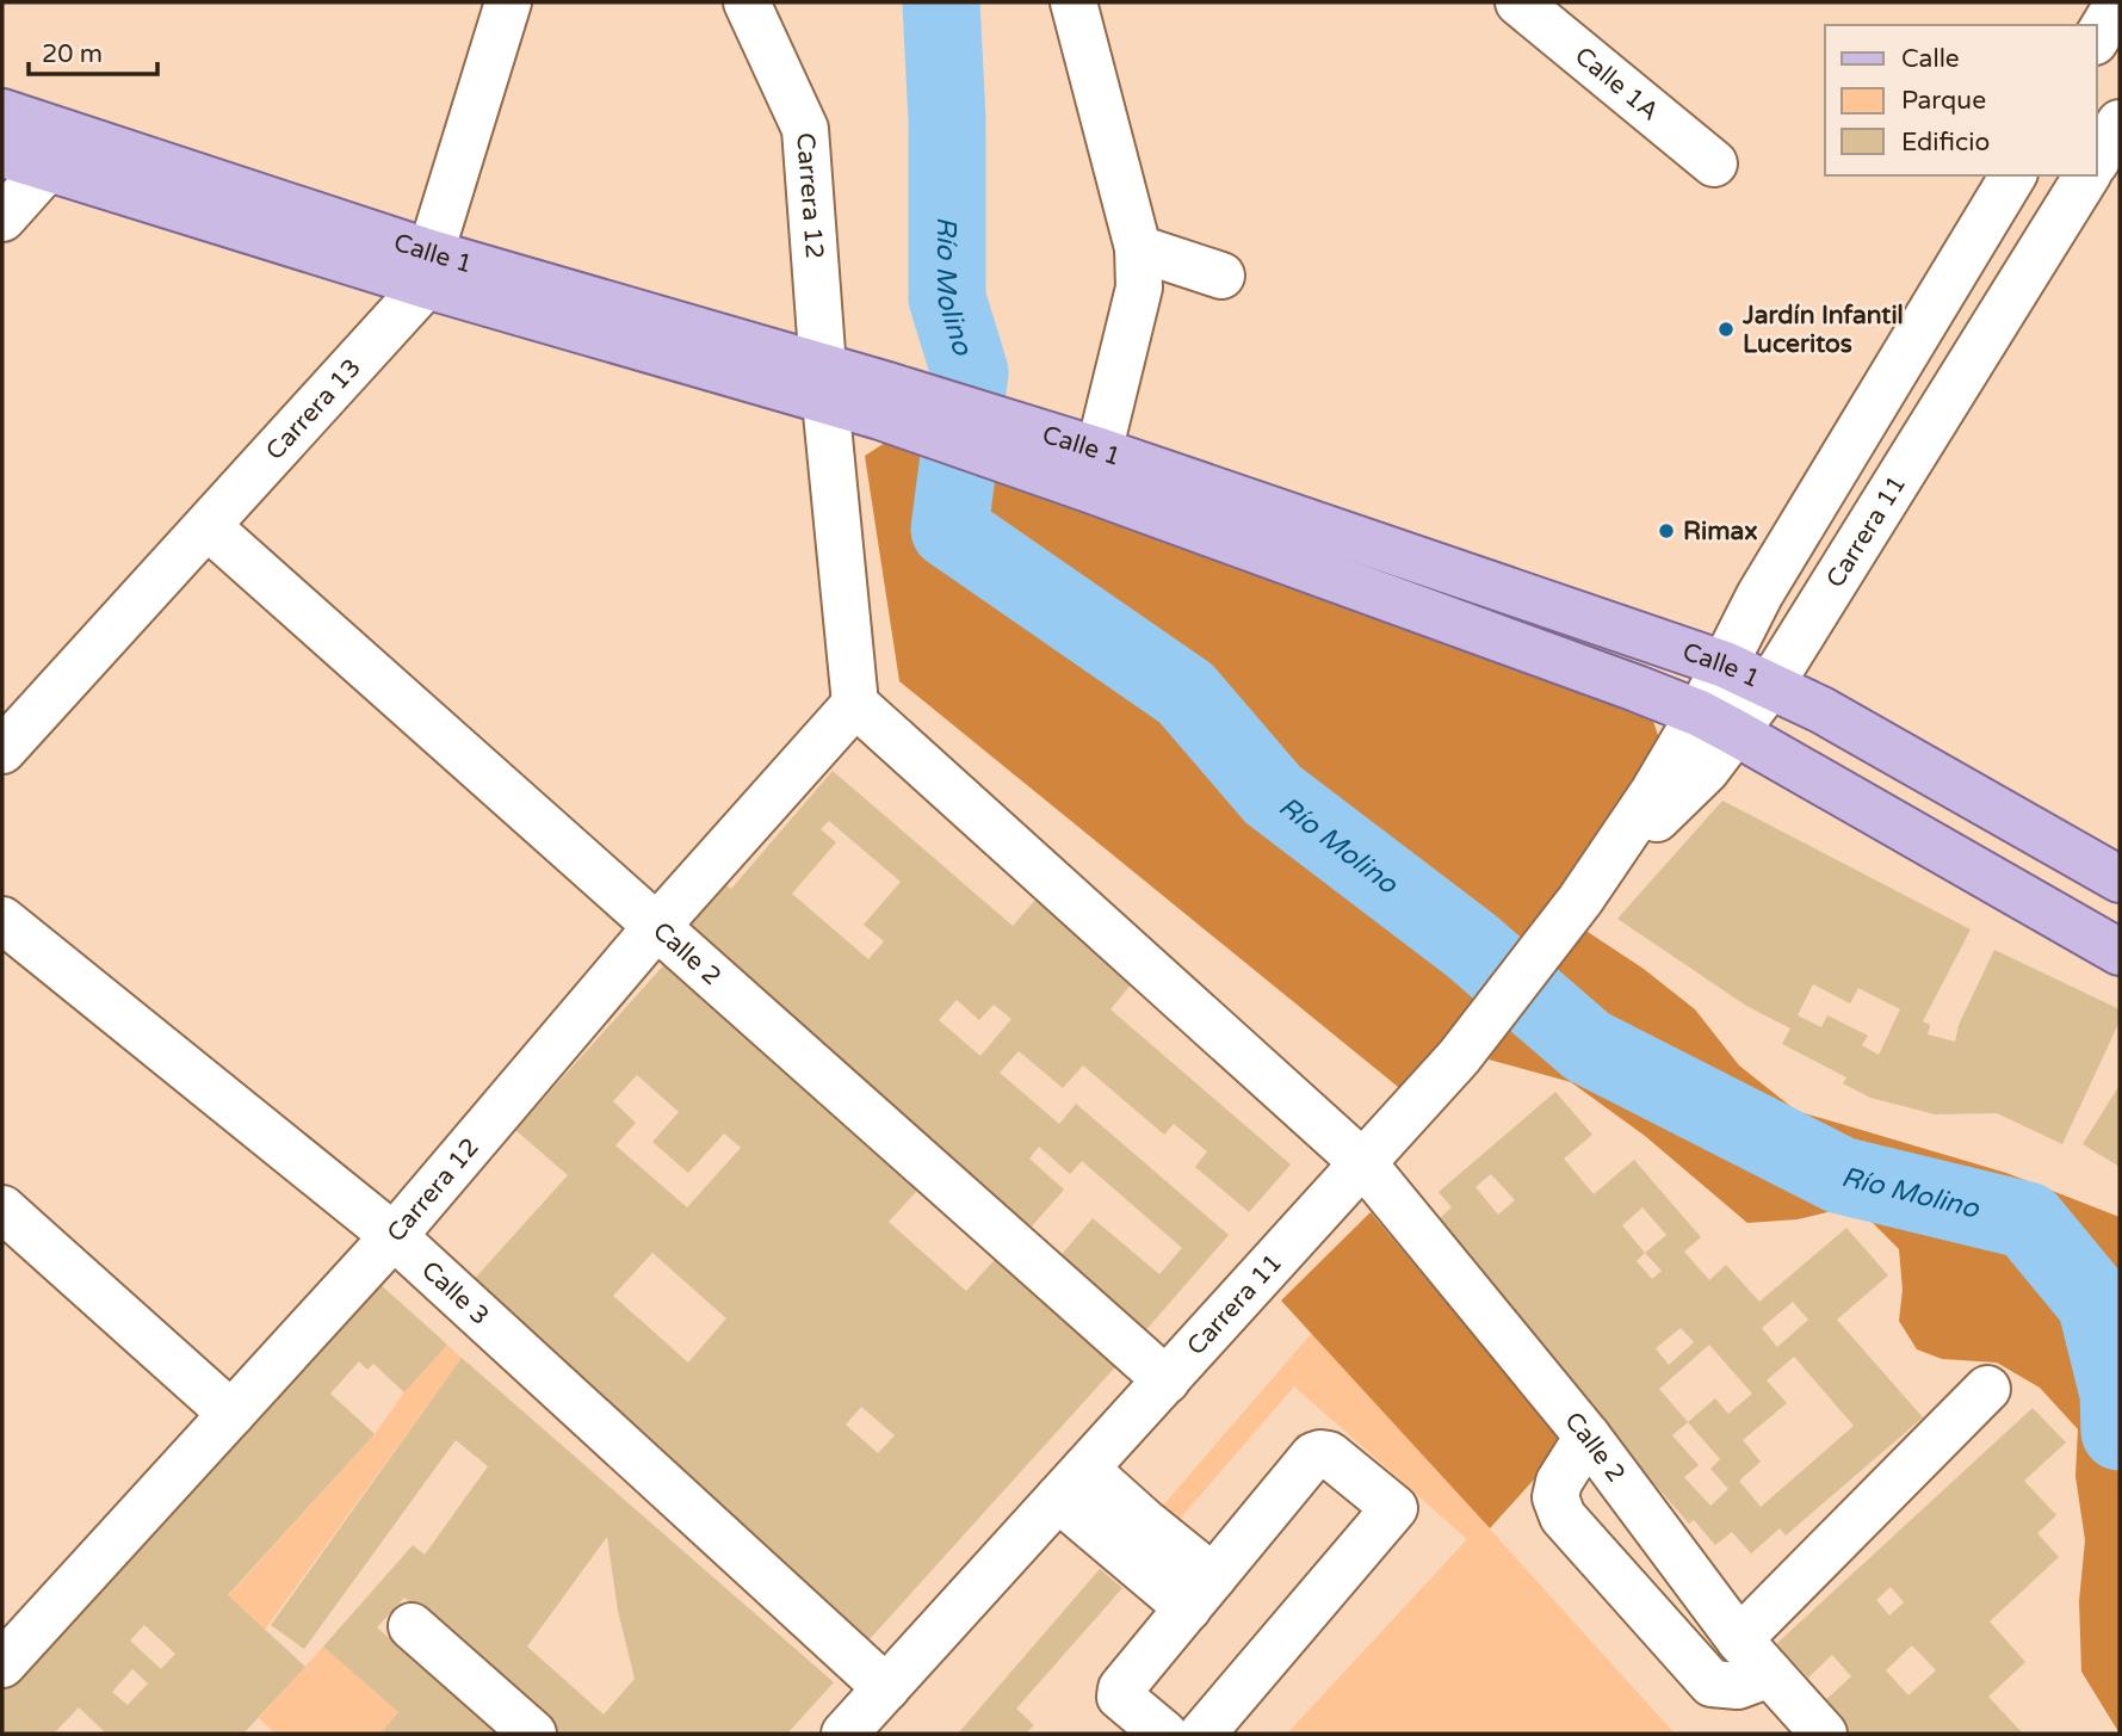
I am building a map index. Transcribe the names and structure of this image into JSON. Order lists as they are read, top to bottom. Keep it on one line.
{"streets":{"main road":["Calle 1"],"street":["Calle 1A","Carrera 12","Carrera 13","Carrera 11","Calle 2","Calle 3"]},"crossings":[["Carrera 12","Calle 1"],["Carrera 12","Calle 2"],["Carrera 12","Calle 3"],["Calle 1","Carrera 13"],["Calle 1","Carrera 11"],["Carrera 13","Calle 2"],["Carrera 11","Calle 2"],["Carrera 11","Calle 3"]],"water":["Río Molino"],"places":["Jardín Infantil Luceritos","Rimax"],"legend":["Calle","Parque","Edificio"],"scale_bar":"20 m"}
